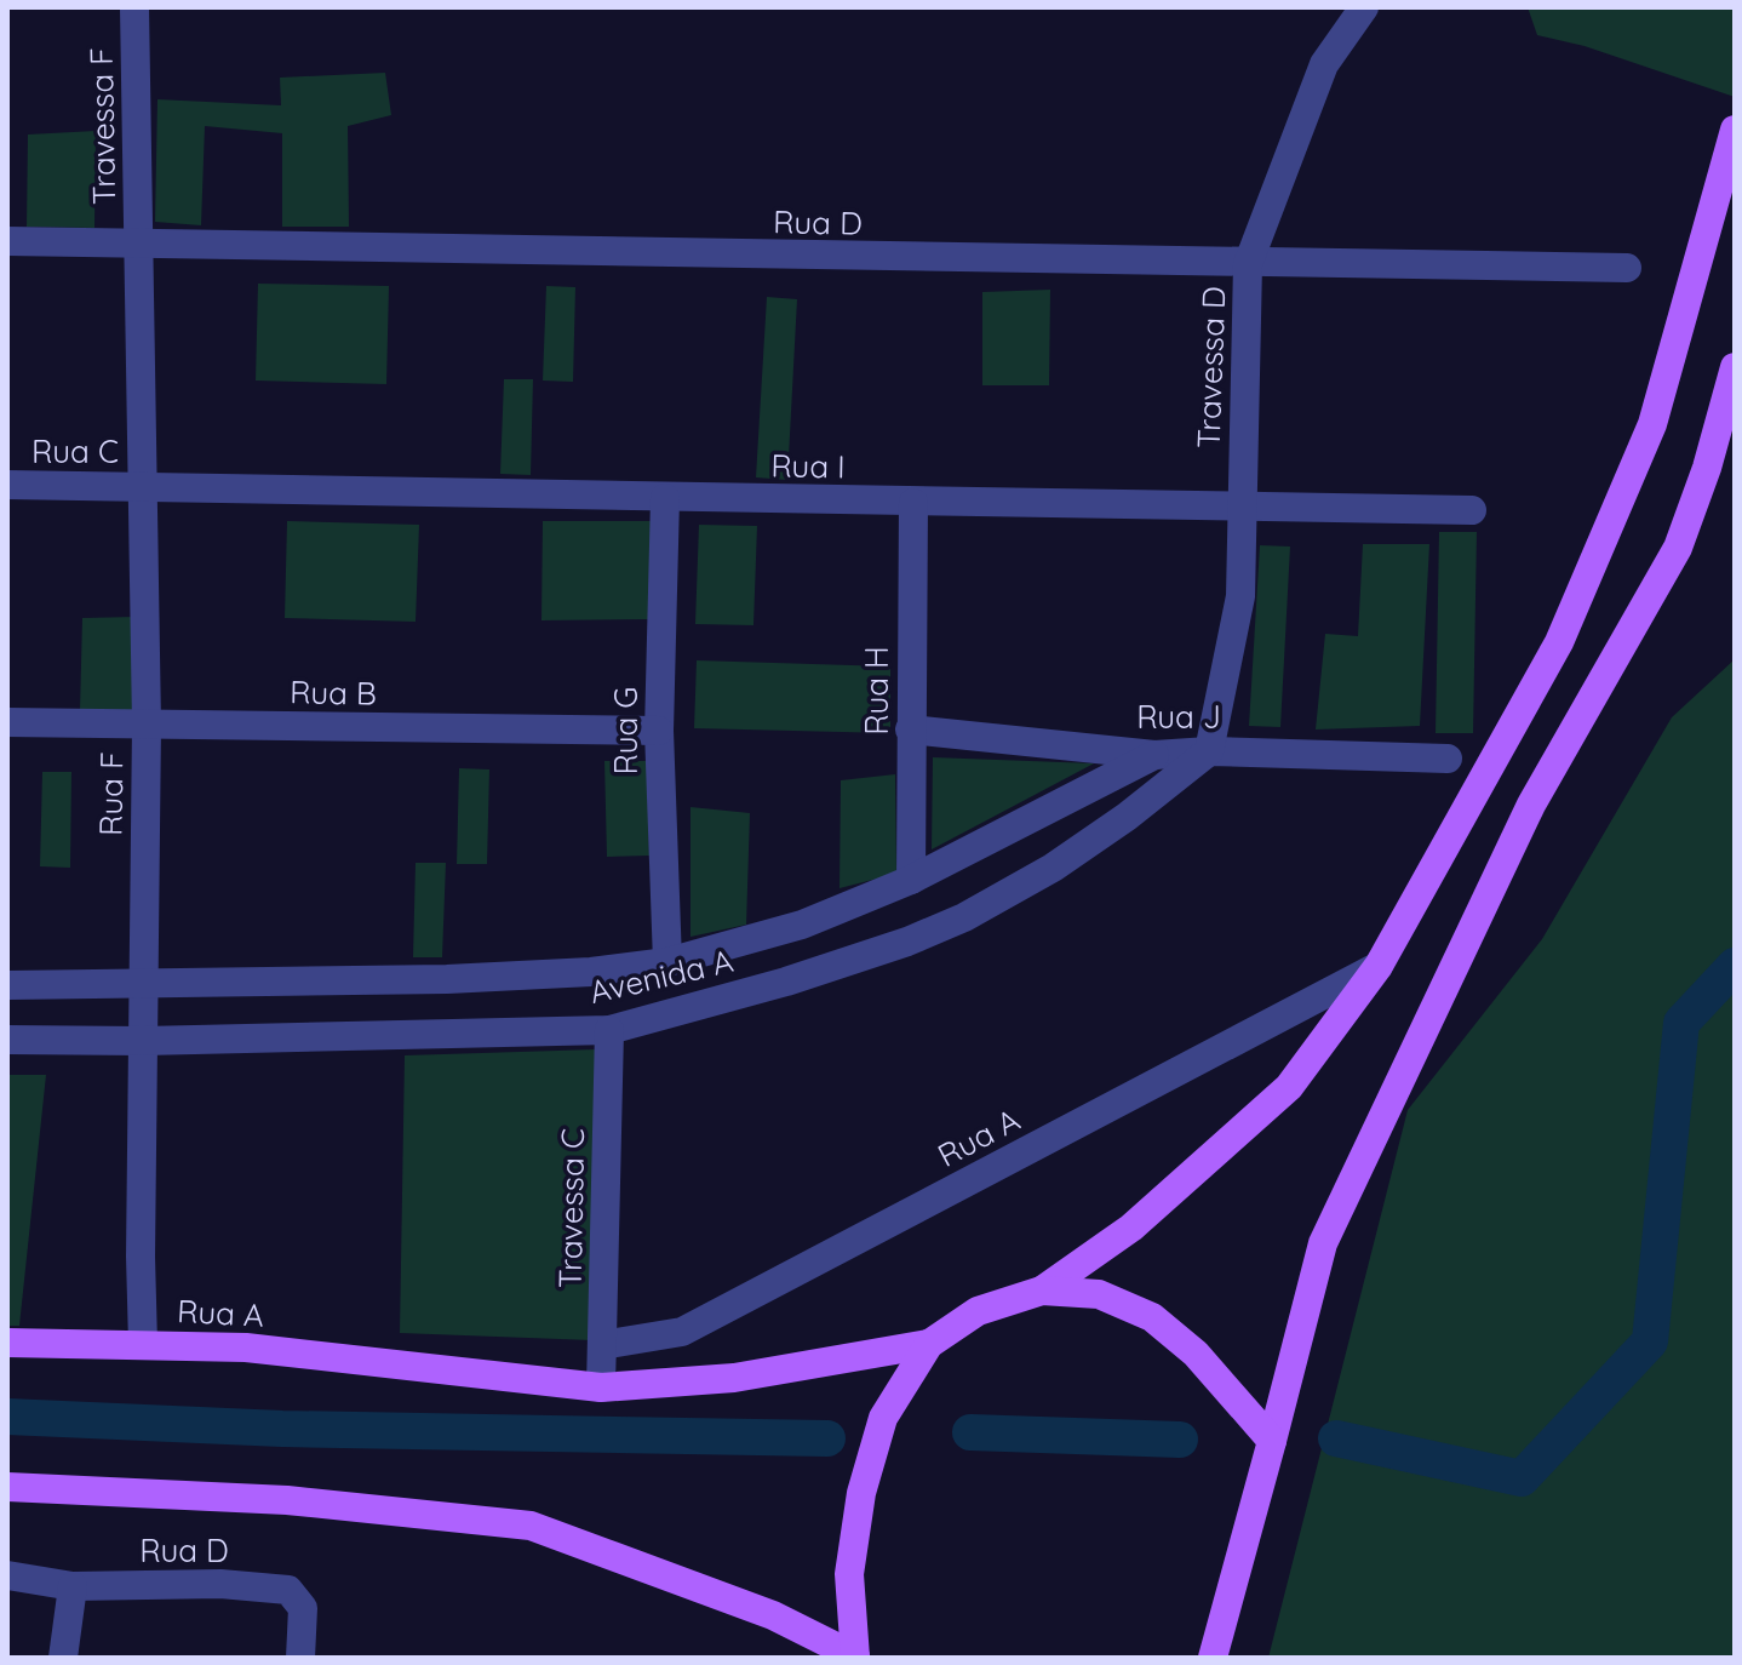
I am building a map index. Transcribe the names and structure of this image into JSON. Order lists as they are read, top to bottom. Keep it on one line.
{"streets":{"main road":["Rua A"],"street":["Travessa F","Rua D","Travessa D","Rua C","Rua I","Rua H","Rua B","Rua J","Rua G","Rua F","Avenida A","Travessa C"]},"crossings":[["Travessa F","Rua D"],["Travessa F","Rua F"],["Rua D","Travessa D"],["Rua D","Rua F"],["Travessa D","Rua I"],["Travessa D","Rua J"],["Travessa D","Avenida A"],["Rua C","Rua I"],["Rua C","Rua F"],["Rua I","Rua H"],["Rua I","Rua G"],["Rua I","Rua F"],["Rua H","Rua J"],["Rua H","Avenida A"],["Rua B","Rua G"],["Rua B","Rua F"],["Rua J","Avenida A"],["Rua G","Avenida A"],["Rua F","Avenida A"],["Rua F","Rua A"],["Avenida A","Travessa C"],["Rua A","Travessa C"]]}
